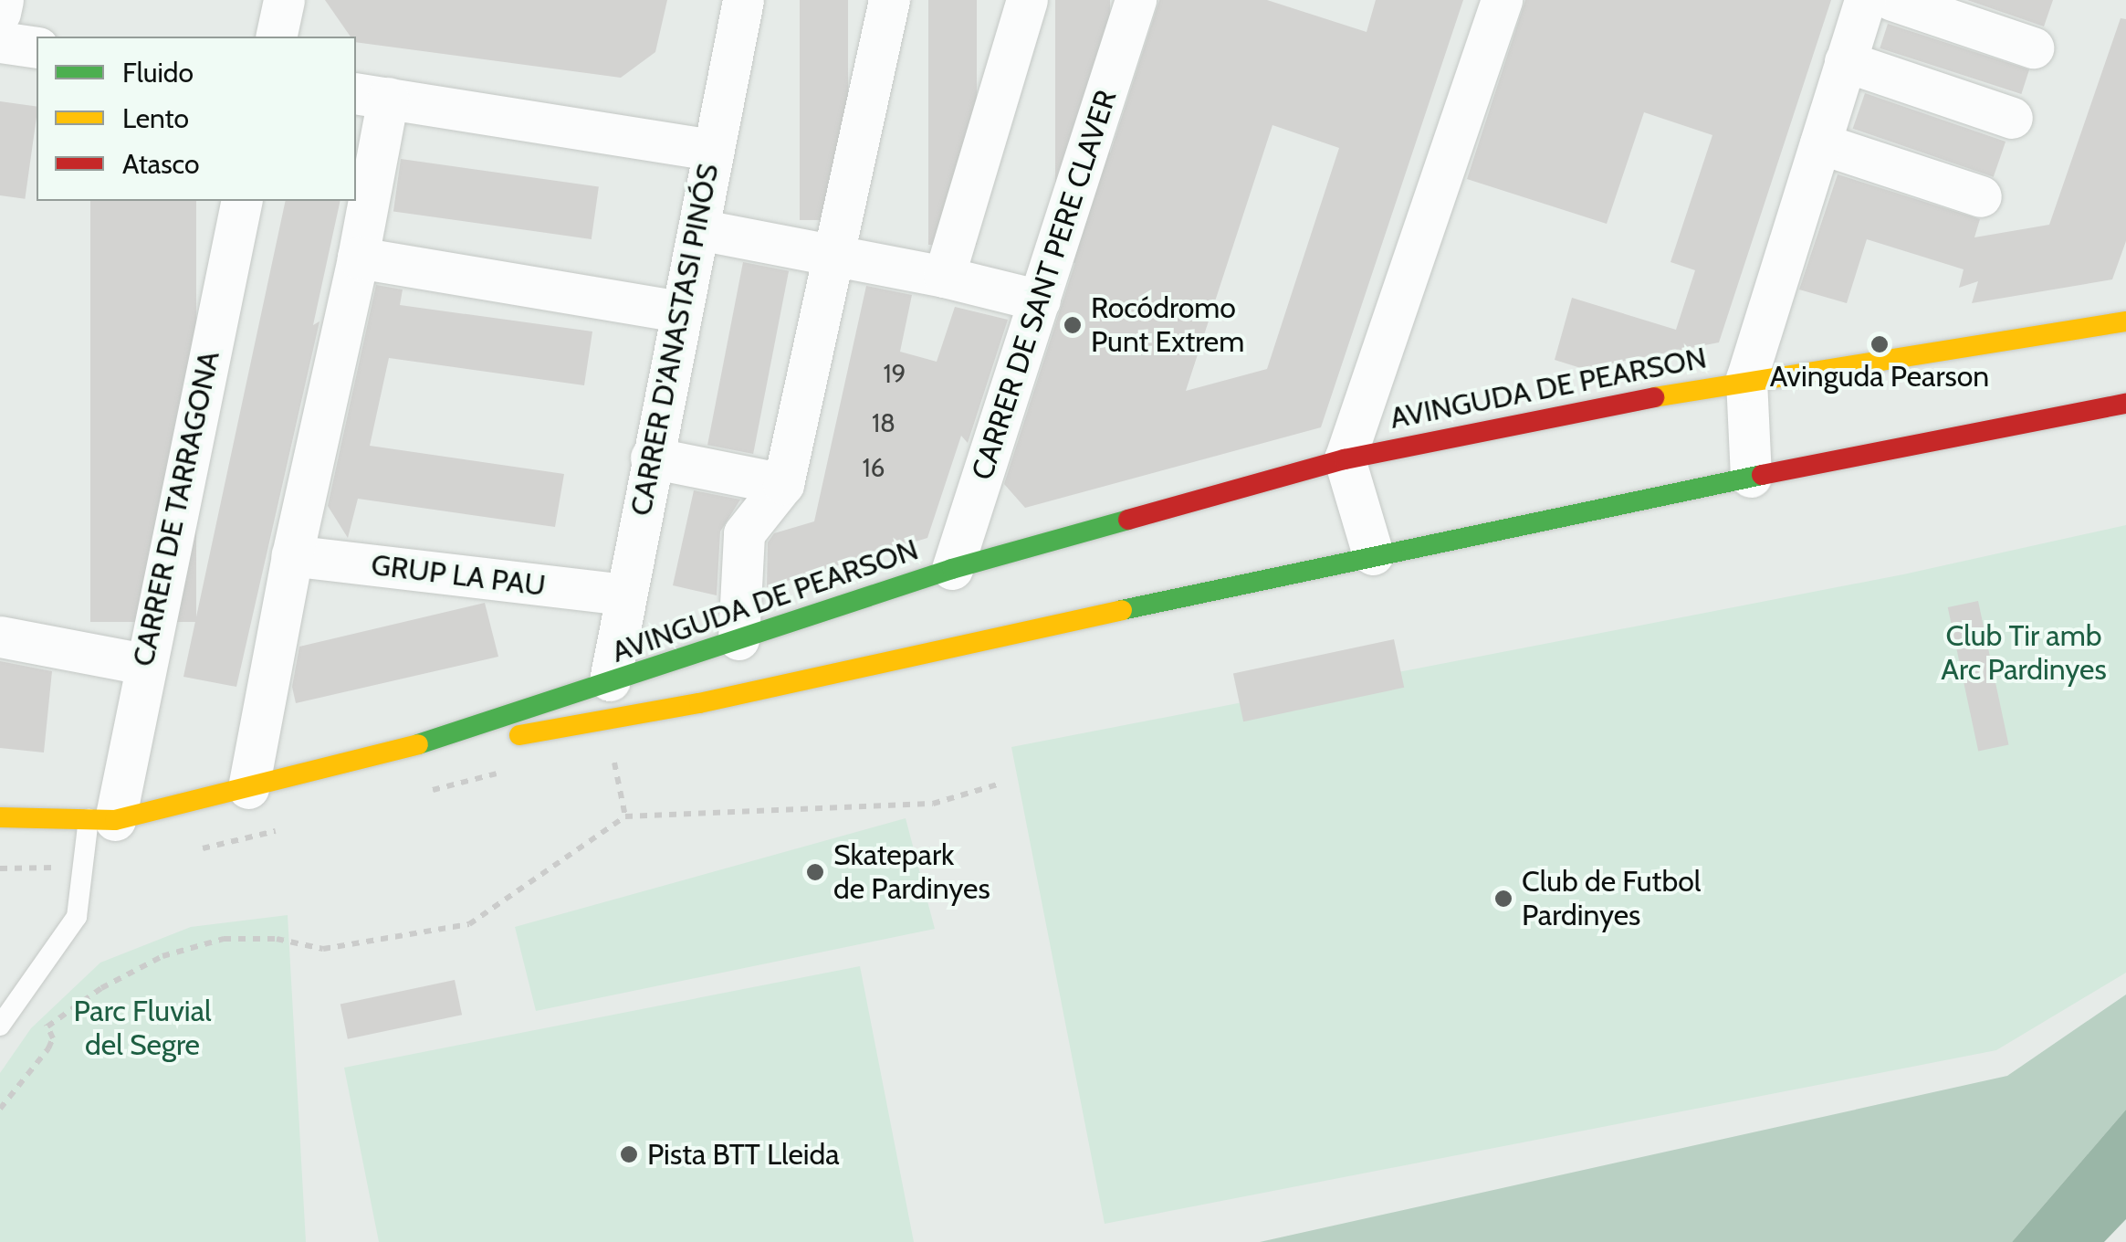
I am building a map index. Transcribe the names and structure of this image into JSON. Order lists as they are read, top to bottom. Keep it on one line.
{"streets":{"street":["CARRER DE SANT PERE CLAVER","CARRER D'ANASTASI PINÓS","AVINGUDA DE PEARSON","CARRER DE TARRAGONA","GRUP LA PAU"]},"crossings":[["CARRER DE SANT PERE CLAVER","AVINGUDA DE PEARSON"],["CARRER D'ANASTASI PINÓS","AVINGUDA DE PEARSON"],["CARRER D'ANASTASI PINÓS","GRUP LA PAU"]],"parks":["Club Tir amb Arc Pardinyes","Parc Fluvial del Segre"],"places":["Rocódromo Punt Extrem","Avinguda Pearson","Skatepark de Pardinyes","Club de Futbol Pardinyes","Pista BTT Lleida"],"house_numbers":["19","18","16"],"legend":["Fluido","Lento","Atasco"]}
